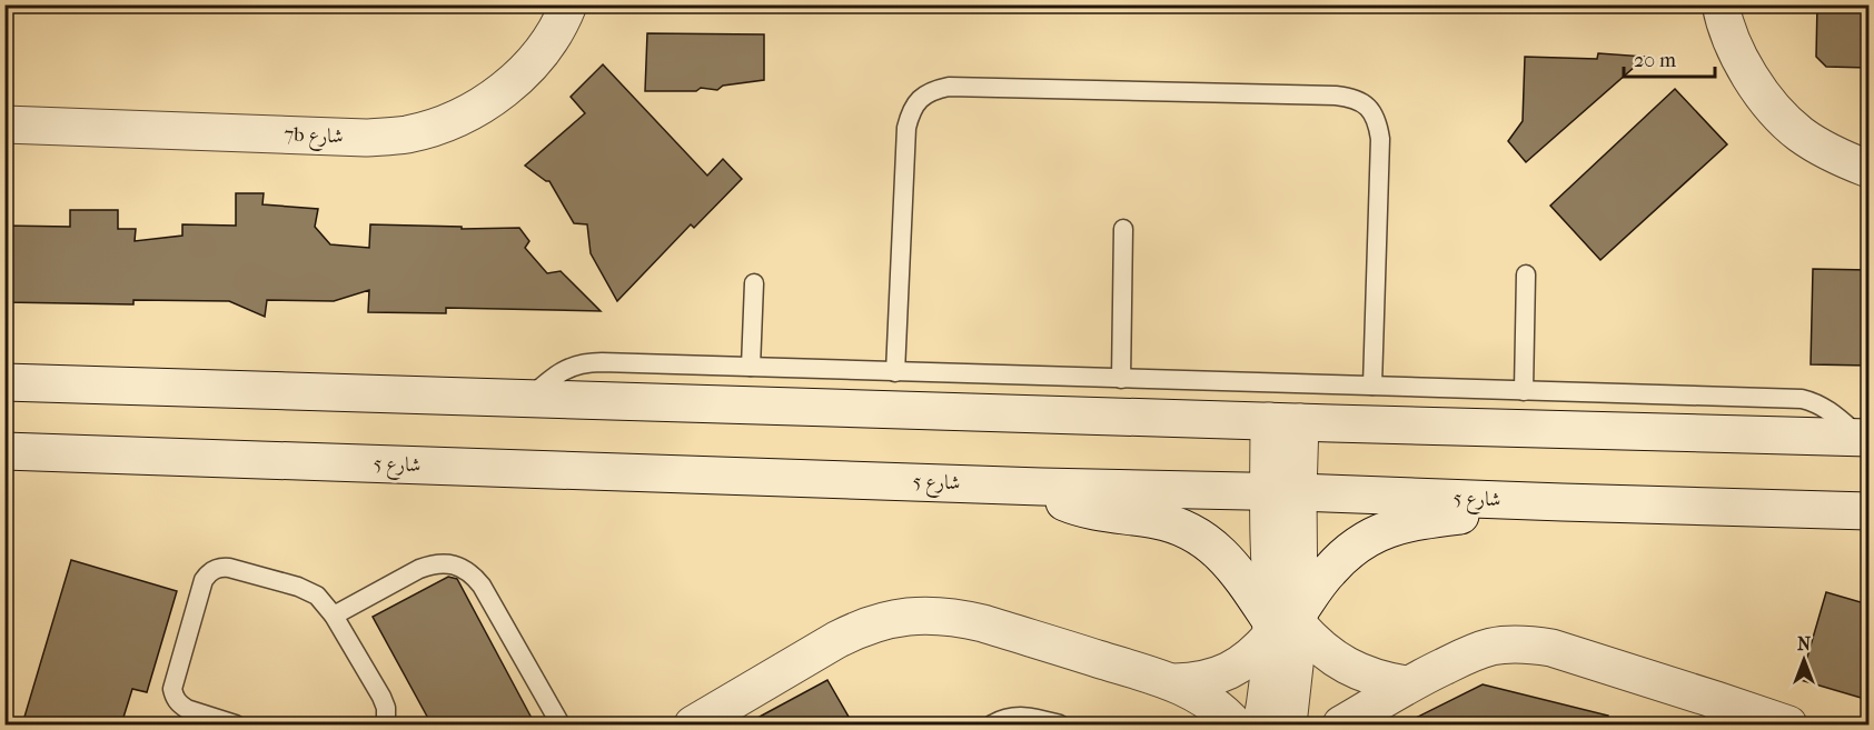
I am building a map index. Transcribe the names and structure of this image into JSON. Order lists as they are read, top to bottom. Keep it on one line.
{"streets":{"street":["7b شارع","شارع 5"]},"scale_bar":"20 m","north":"top"}
